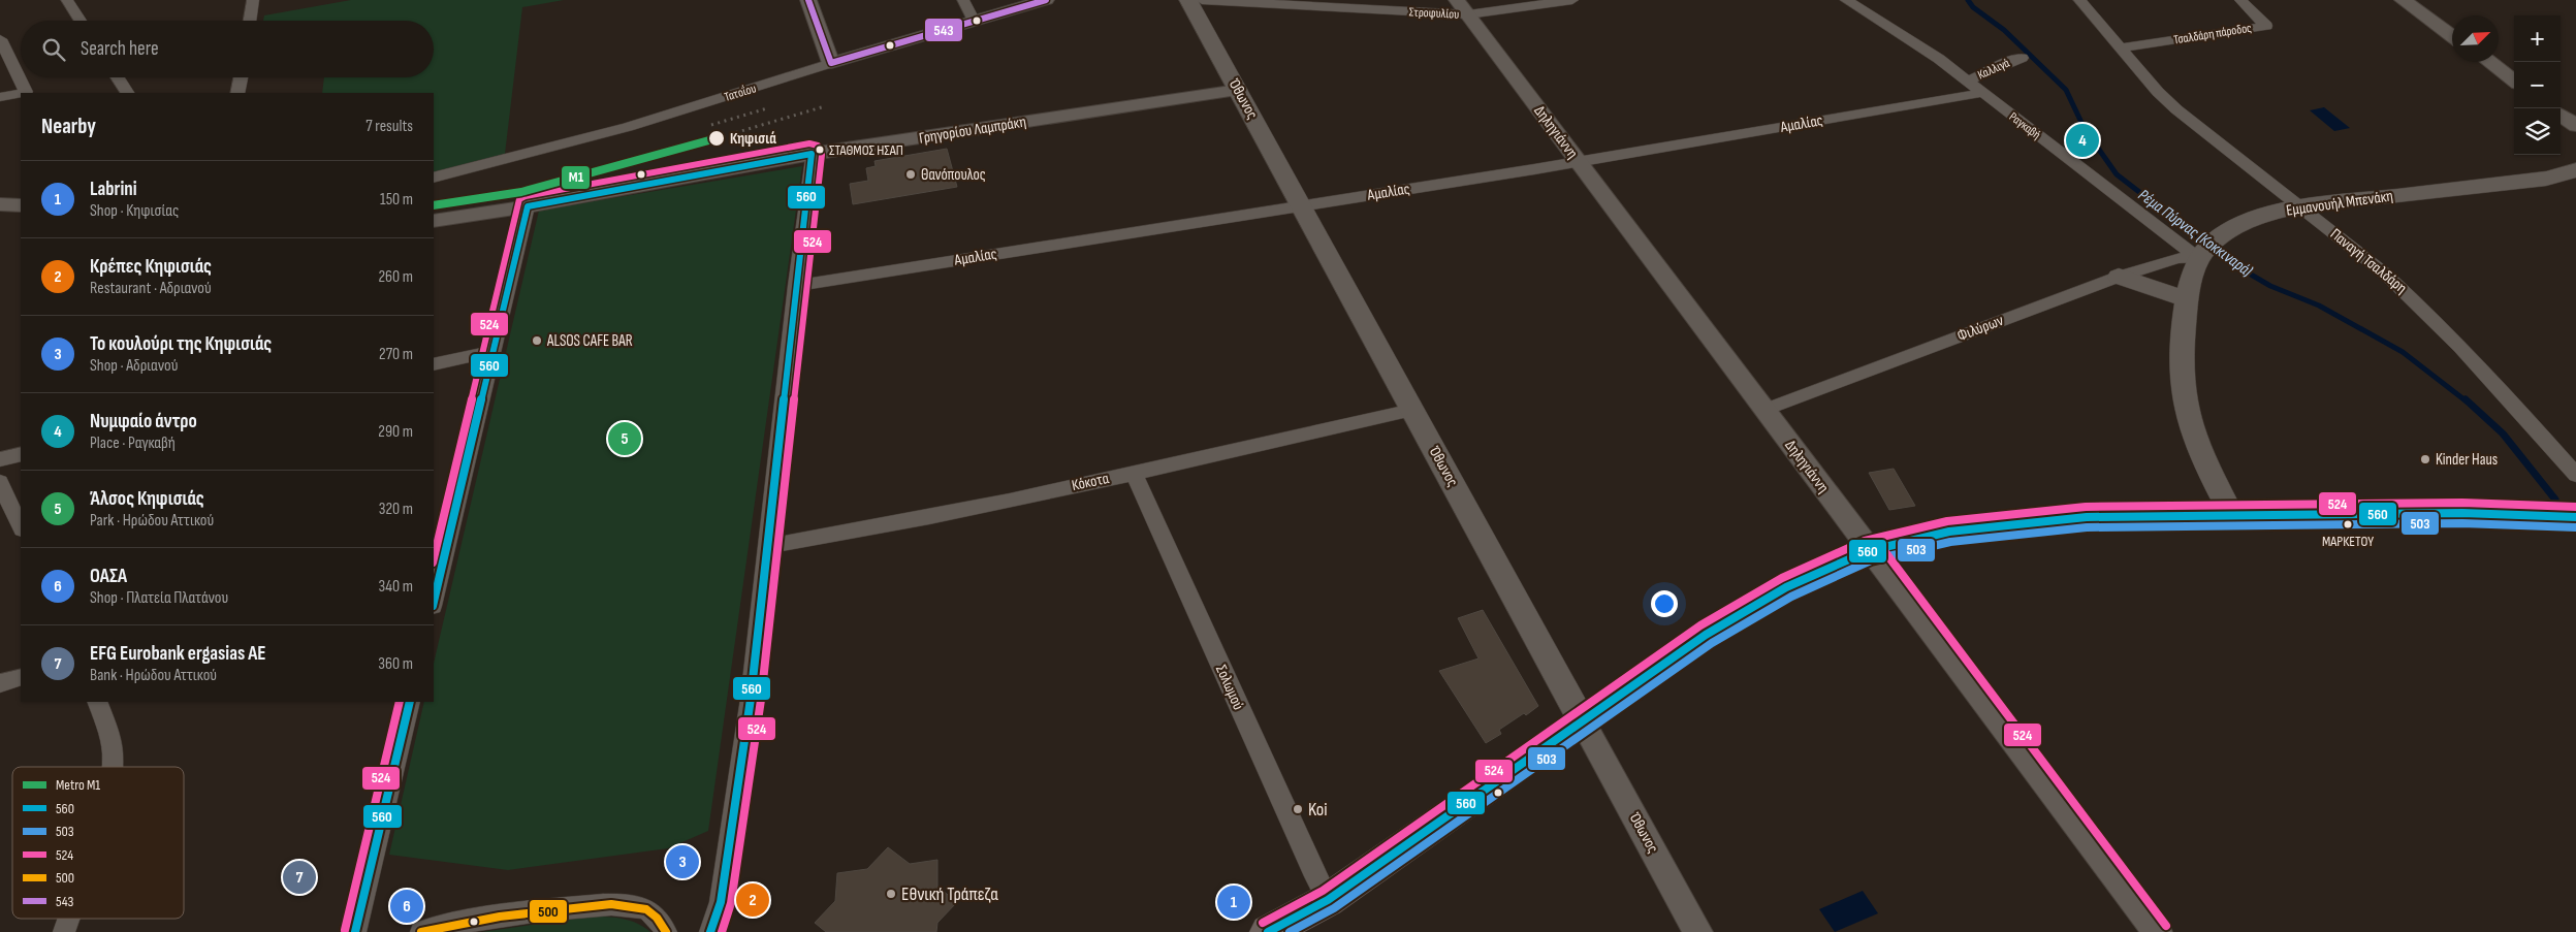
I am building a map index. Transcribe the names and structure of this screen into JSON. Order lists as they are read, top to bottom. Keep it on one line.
{"streets":{"main road":["Όθωνος","Εμμανουήλ Μπενάκη"],"street":["Στροφυλίου","Τσαλδάρη πάροδος","Καλλιγά","Τατοΐου","Αμαλίας","Ραγκαβή","Γρηγορίου Λαμπράκη","Δηληγιάννη","Παναγή Τσαλδάρη","Φιλύρων","Κόκοτα","Σολωμού"]},"crossings":[["Στροφυλίου","Δηληγιάννη"],["Τσαλδάρη πάροδος","Παναγή Τσαλδάρη"],["Καλλιγά","Ραγκαβή"],["Όθωνος","Αμαλίας"],["Όθωνος","Γρηγορίου Λαμπράκη"],["Όθωνος","Κόκοτα"],["Αμαλίας","Ραγκαβή"],["Αμαλίας","Δηληγιάννη"],["Ραγκαβή","Εμμανουήλ Μπενάκη"],["Ραγκαβή","Φιλύρων"],["Δηληγιάννη","Φιλύρων"],["Εμμανουήλ Μπενάκη","Παναγή Τσαλδάρη"],["Εμμανουήλ Μπενάκη","Φιλύρων"],["Κόκοτα","Σολωμού"]],"water":["Ρέμα Πύρνας (Κοκκιναρά)"],"places":["Κηφισιά","ΣΤΑΘΜΟΣ ΗΣΑΠ","Θανόπουλος","ALSOS CAFE BAR","Kinder Haus","ΜΑΡΚΕΤΟΥ","Koi","Εθνική Τράπεζα"],"lines":["transit line 543","metro line Μ1","transit line 524","transit line 560","transit line 503","transit line 500"],"legend":["Metro Μ1","560","503","524","500","543"],"north":"top right","page":{"map_buttons":["+","−"],"search":"Search here","heading":["Nearby","7 results"],"pins":["4","5","3","7","2","1","6"],"list":[{"mark":"1","name":"Labrini","note":"Shop · Κηφισίας","value":"150 m"},{"mark":"2","name":"Κρέπες Κηφισιάς","note":"Restaurant · Αδριανού","value":"260 m"},{"mark":"3","name":"Το κουλούρι της Κηφισιάς","note":"Shop · Αδριανού","value":"270 m"},{"mark":"4","name":"Νυμφαίο άντρο","note":"Place · Ραγκαβή","value":"290 m"},{"mark":"5","name":"Άλσος Κηφισιάς","note":"Park · Ηρώδου Αττικού","value":"320 m"},{"mark":"6","name":"ΟΑΣΑ","note":"Shop · Πλατεία Πλατάνου","value":"340 m"},{"mark":"7","name":"EFG Eurobank ergasias AE","note":"Bank · Ηρώδου Αττικού","value":"360 m"}]}}
